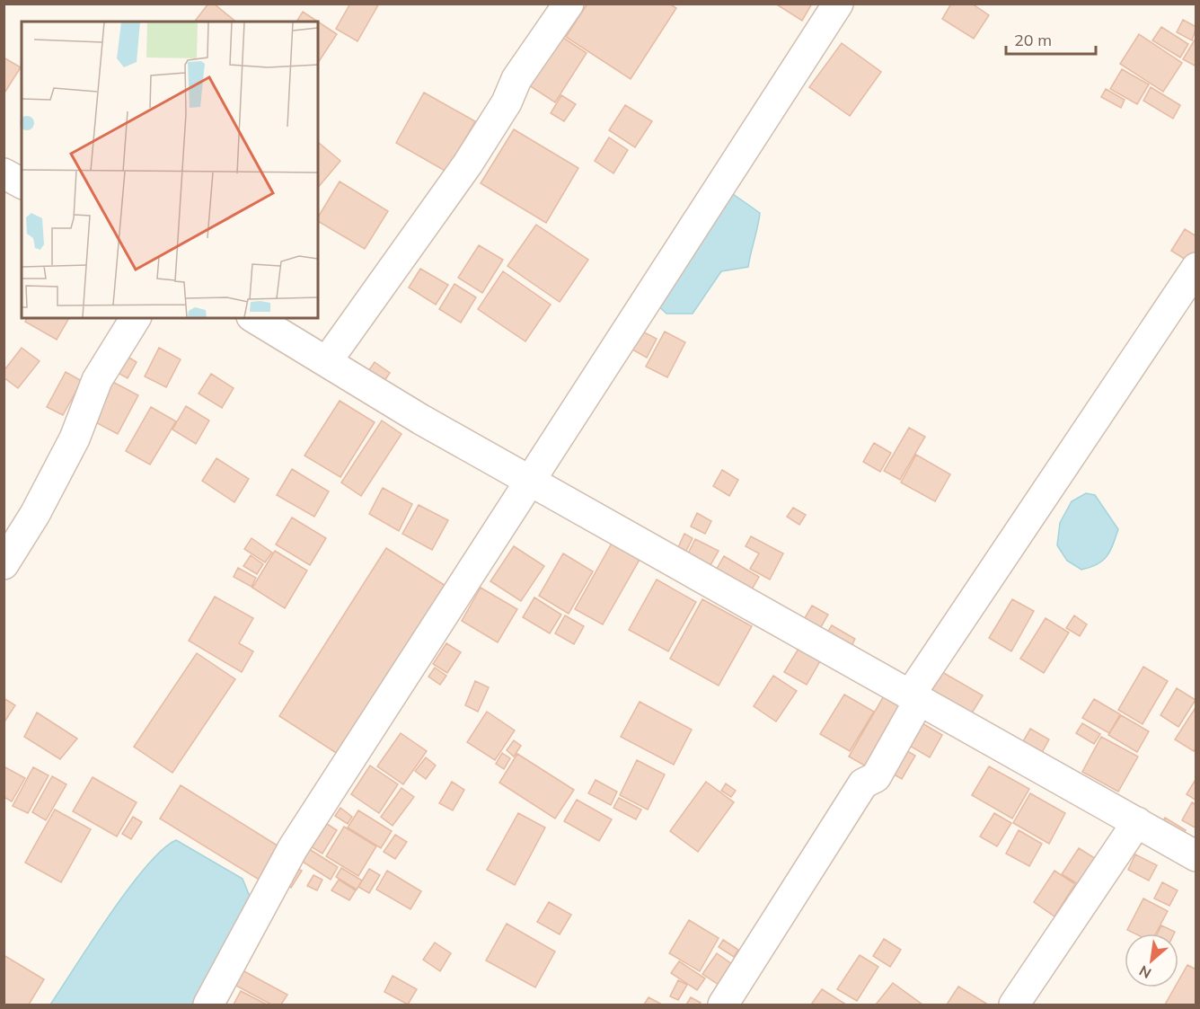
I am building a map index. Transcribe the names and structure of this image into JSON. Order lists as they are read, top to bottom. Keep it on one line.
{"scale_bar":"20 m","north":"bottom left"}
